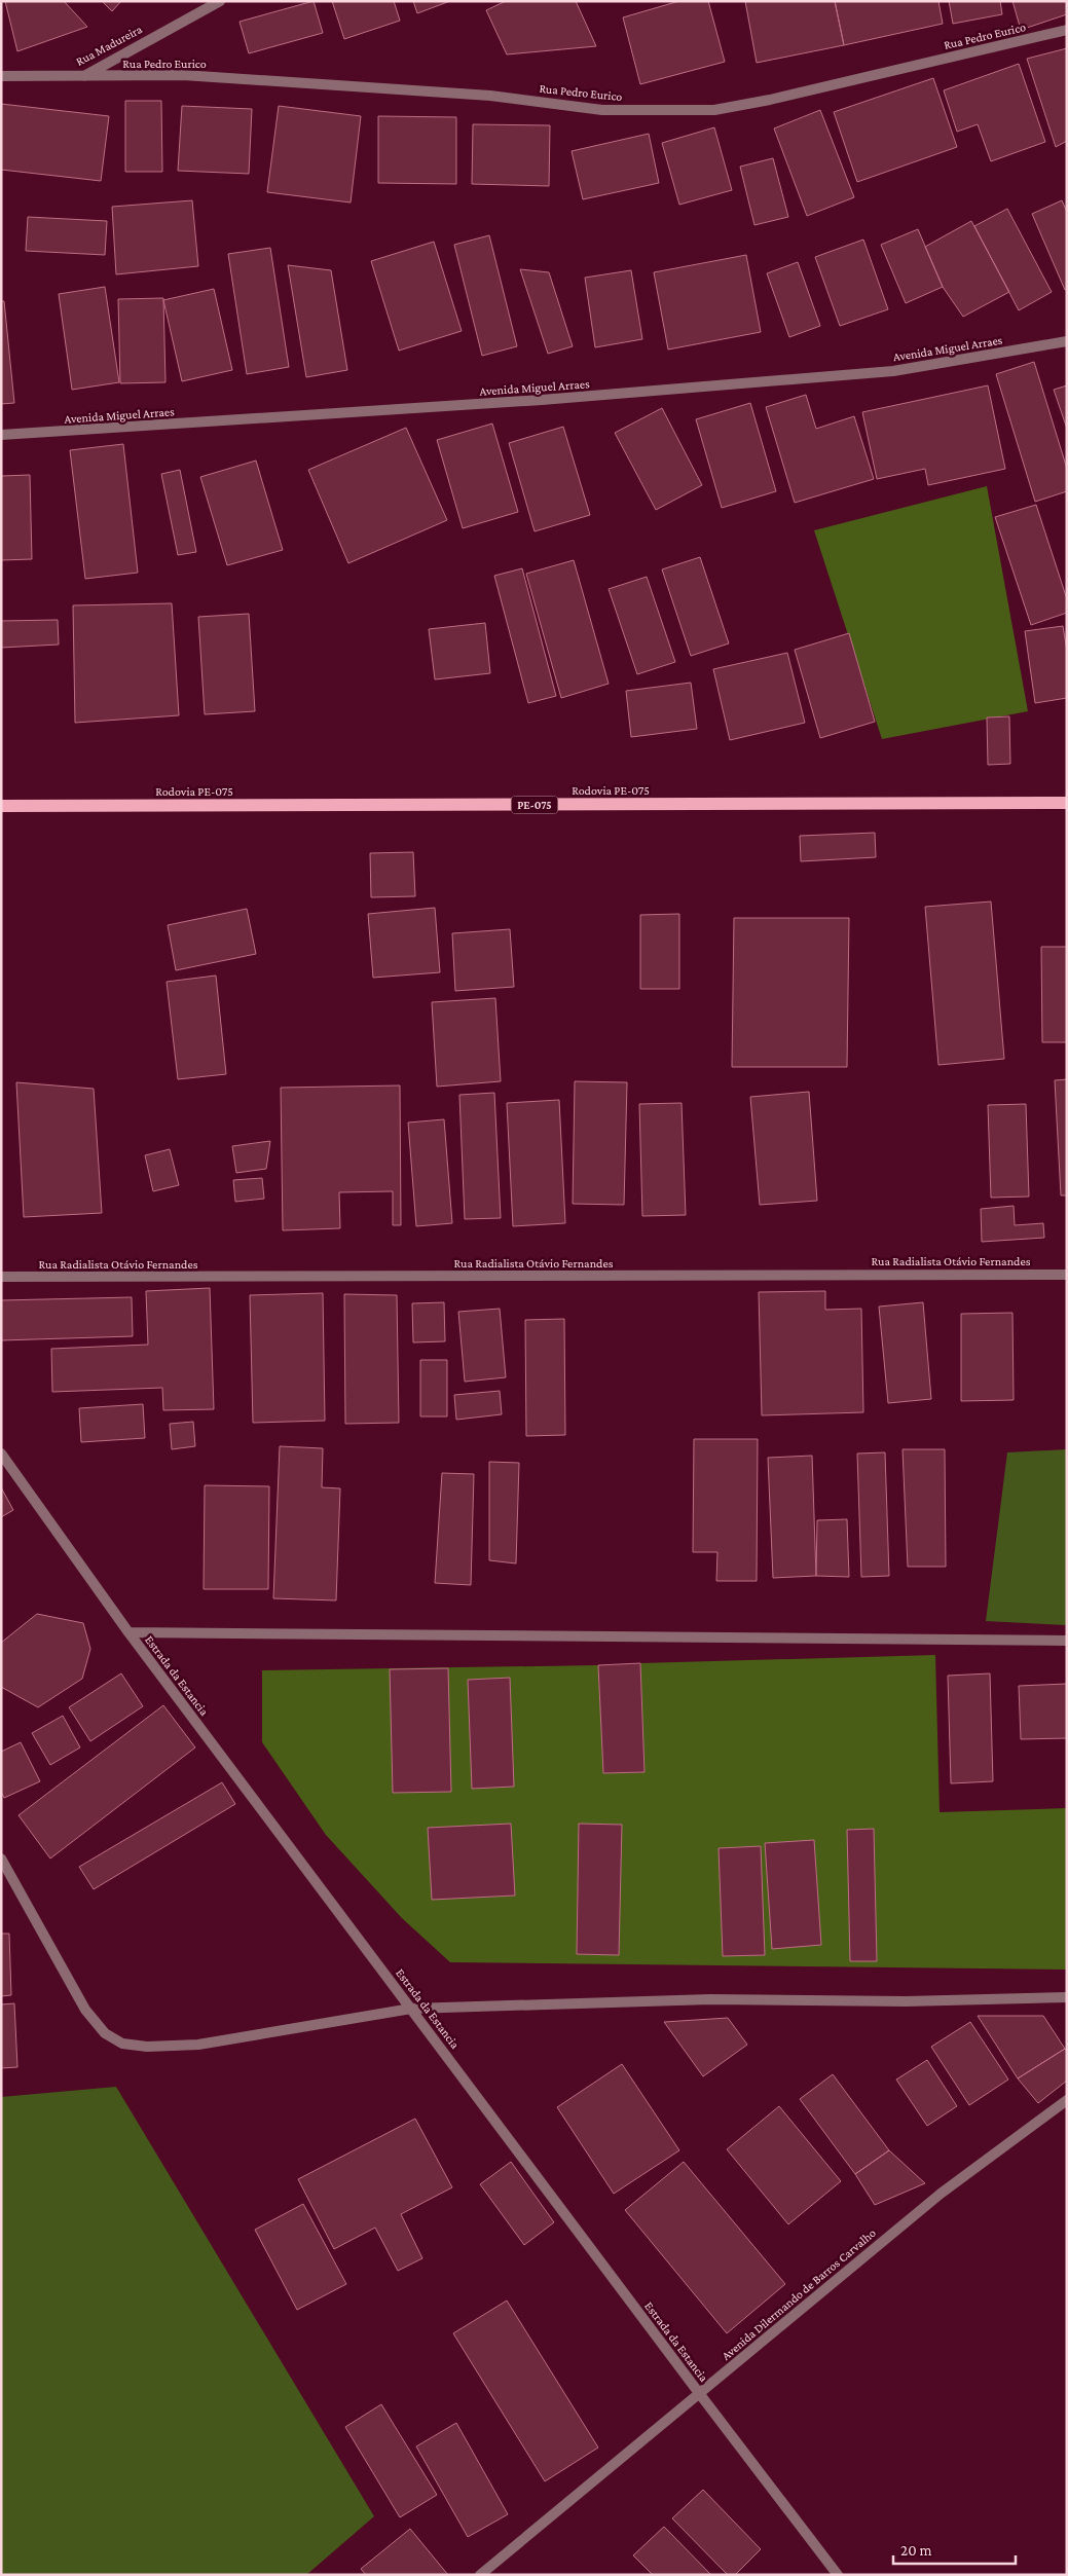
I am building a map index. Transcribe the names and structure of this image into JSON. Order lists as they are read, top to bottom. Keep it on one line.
{"streets":{"main road":["Rodovia PE-075","PE-075"],"street":["Rua Pedro Eurico","Rua Madureira","Avenida Miguel Arraes","Rua Radialista Otávio Fernandes","Estrada da Estancia","Avenida Dilermando de Barros Carvalho"]},"crossings":[["Rua Pedro Eurico","Rua Madureira"],["Estrada da Estancia","Avenida Dilermando de Barros Carvalho"]],"scale_bar":"20 m"}
